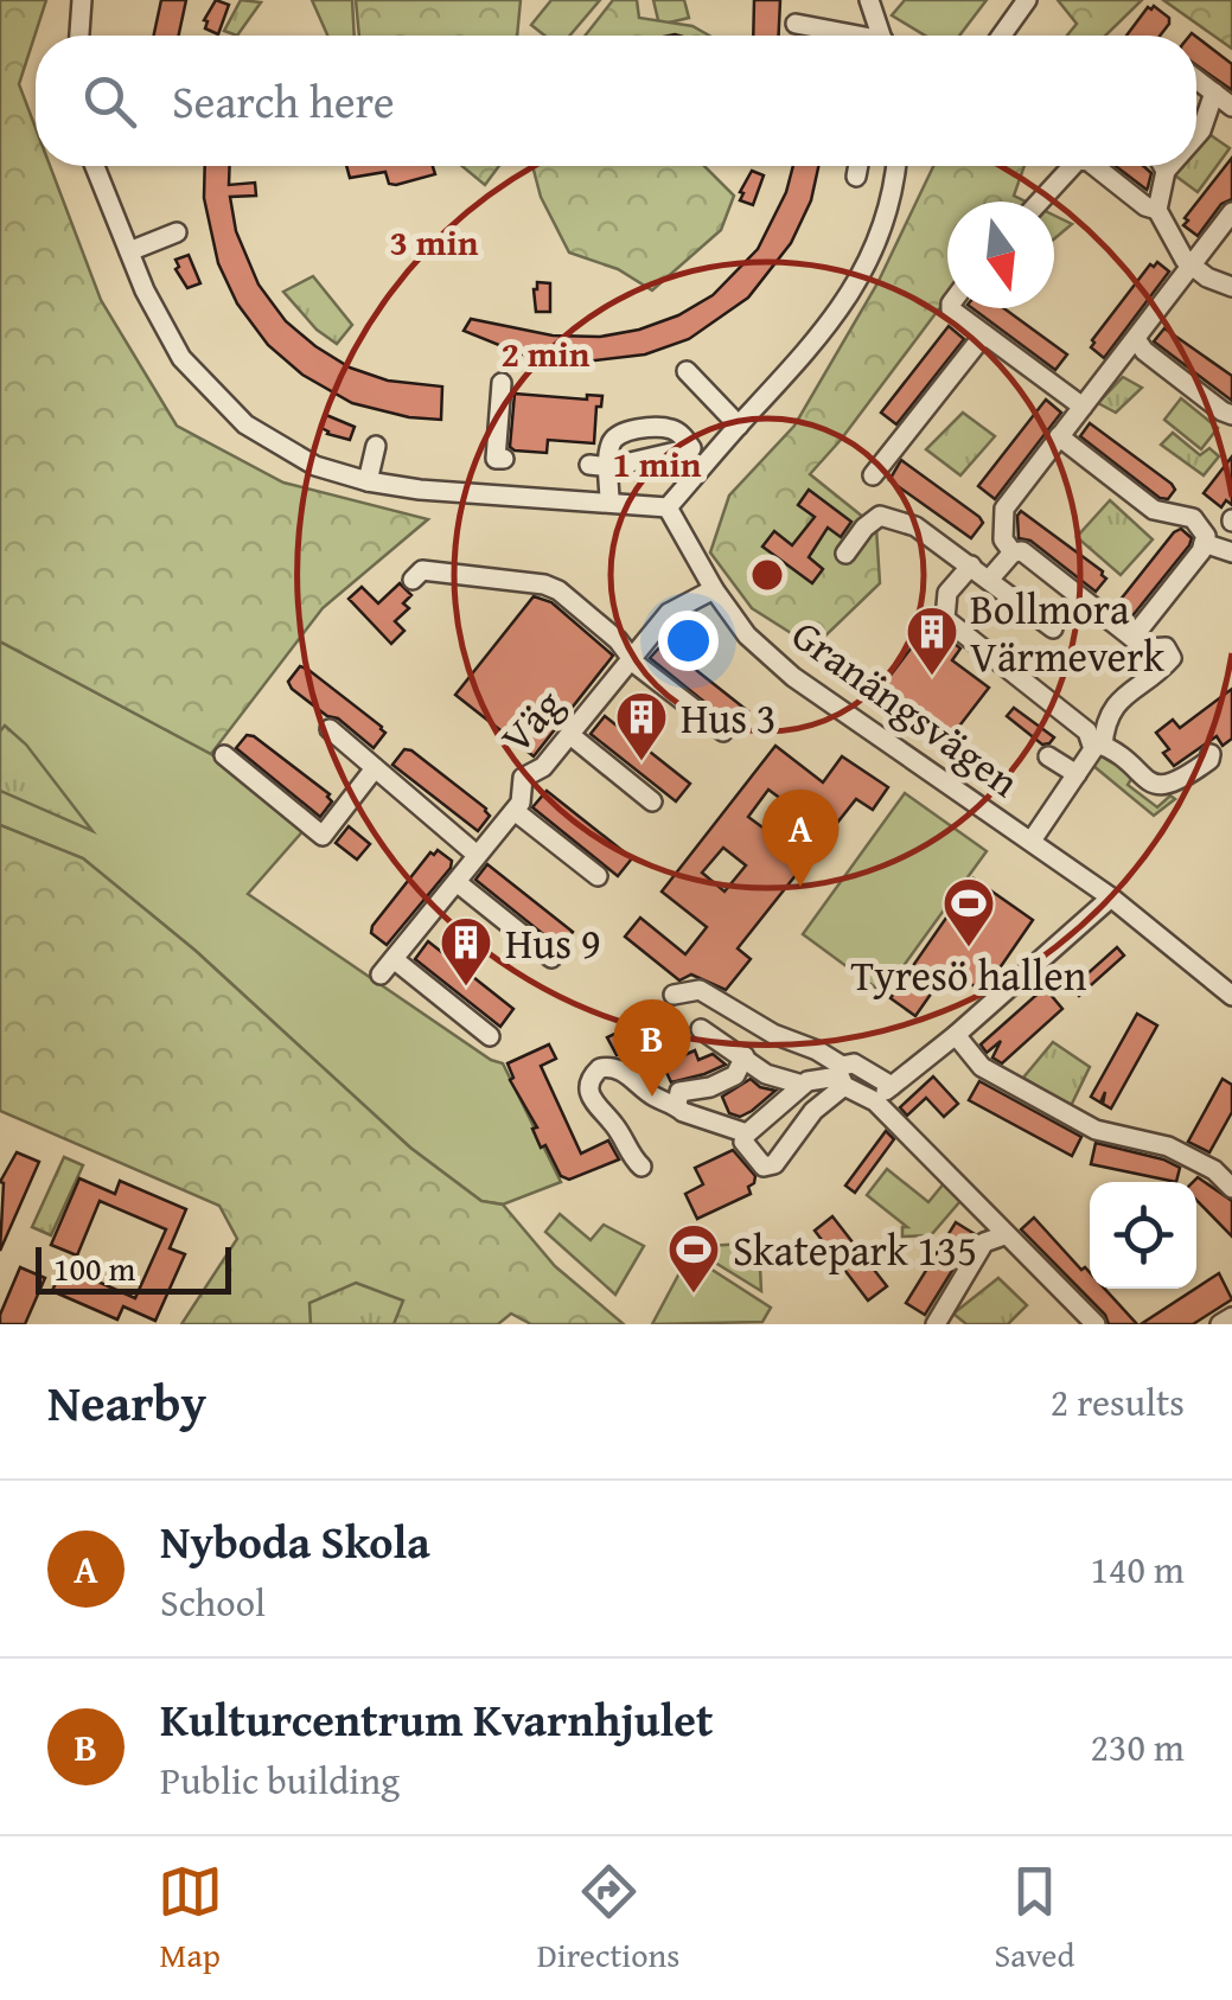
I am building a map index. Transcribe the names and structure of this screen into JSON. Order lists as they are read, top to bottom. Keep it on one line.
{"streets":{"street":["Granängsvägen","Väg"]},"crossings":[["Granängsvägen","Väg"]],"places":{"building":["Bollmora Värmeverk","Hus 3","Hus 9"],"sports":["Tyresö hallen","Skatepark 135"]},"scale_bar":"100 m","north":"bottom","page":{"search":"Search here","pins":["A","B"],"scale":"100 m","heading":["Nearby","2 results"],"list":[{"mark":"A","name":"Nyboda Skola","note":"School","value":"140 m"},{"mark":"B","name":"Kulturcentrum Kvarnhjulet","note":"Public building","value":"230 m"}],"nav":["Map","Directions","Saved"]},"rings":["3 min","2 min","1 min"]}
